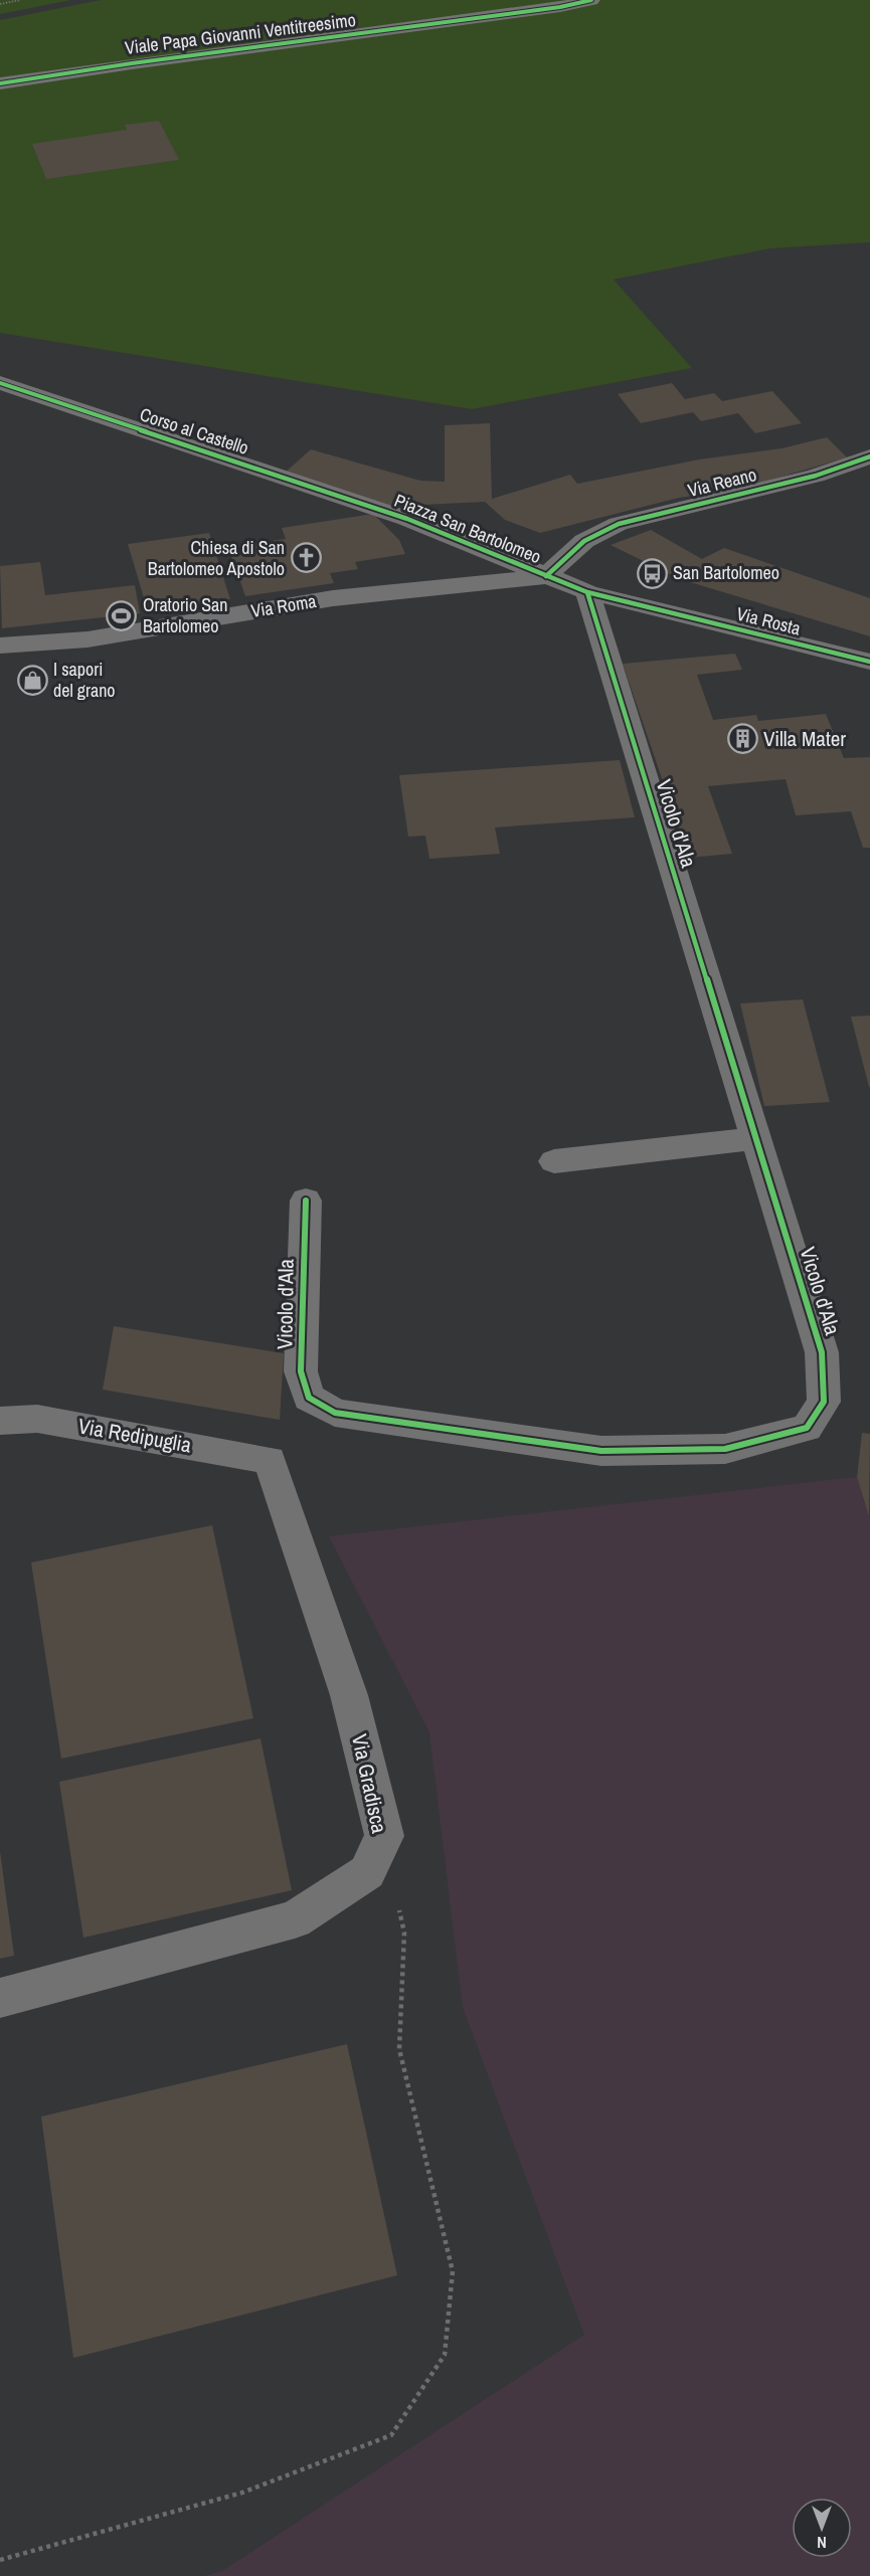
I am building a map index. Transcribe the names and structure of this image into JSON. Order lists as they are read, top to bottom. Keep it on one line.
{"streets":{"street":["Viale Papa Giovanni Ventitreesimo","Corso al Castello","Via Reano","Piazza San Bartolomeo","Via Roma","Via Rosta","Vicolo d'Ala","Via Redipuglia","Via Gradisca"]},"crossings":[["Corso al Castello","Piazza San Bartolomeo"],["Via Reano","Piazza San Bartolomeo"],["Piazza San Bartolomeo","Via Roma"],["Piazza San Bartolomeo","Via Rosta"],["Piazza San Bartolomeo","Vicolo d'Ala"],["Via Redipuglia","Via Gradisca"]],"places":{"church":["Chiesa di San Bartolomeo Apostolo"],"bus stop":["San Bartolomeo"],"sports":["Oratorio San Bartolomeo"],"shop":["I sapori del grano"],"building":["Villa Mater"]},"north":"bottom"}
